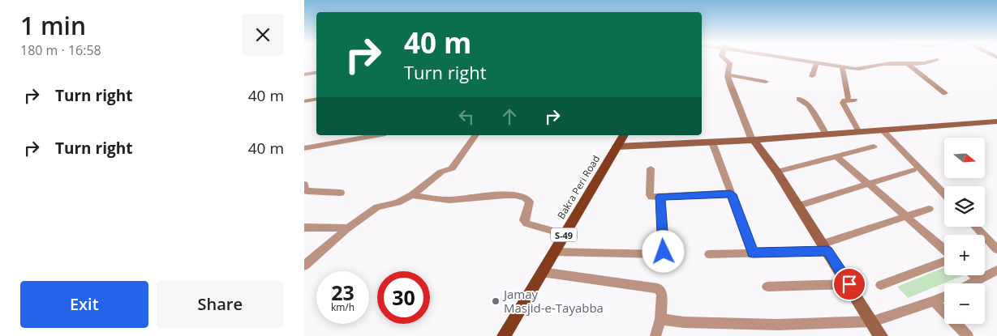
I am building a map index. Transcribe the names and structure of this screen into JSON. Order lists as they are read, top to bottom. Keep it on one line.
{"streets":{"main road":["Bakra Peri Road","S-49"]},"places":["Jamay Masjid-e-Tayabba"],"north":"right","page":{"heading":["1 min","180 m · 16:58"],"turn":["40 m","Turn right"],"list":[{"name":"Turn right","value":"40 m"},{"name":"Turn right","value":"40 m"}],"map_buttons":["+","−"],"speed":"23 km/h","limit":"30","buttons":["Exit","Share"]}}
